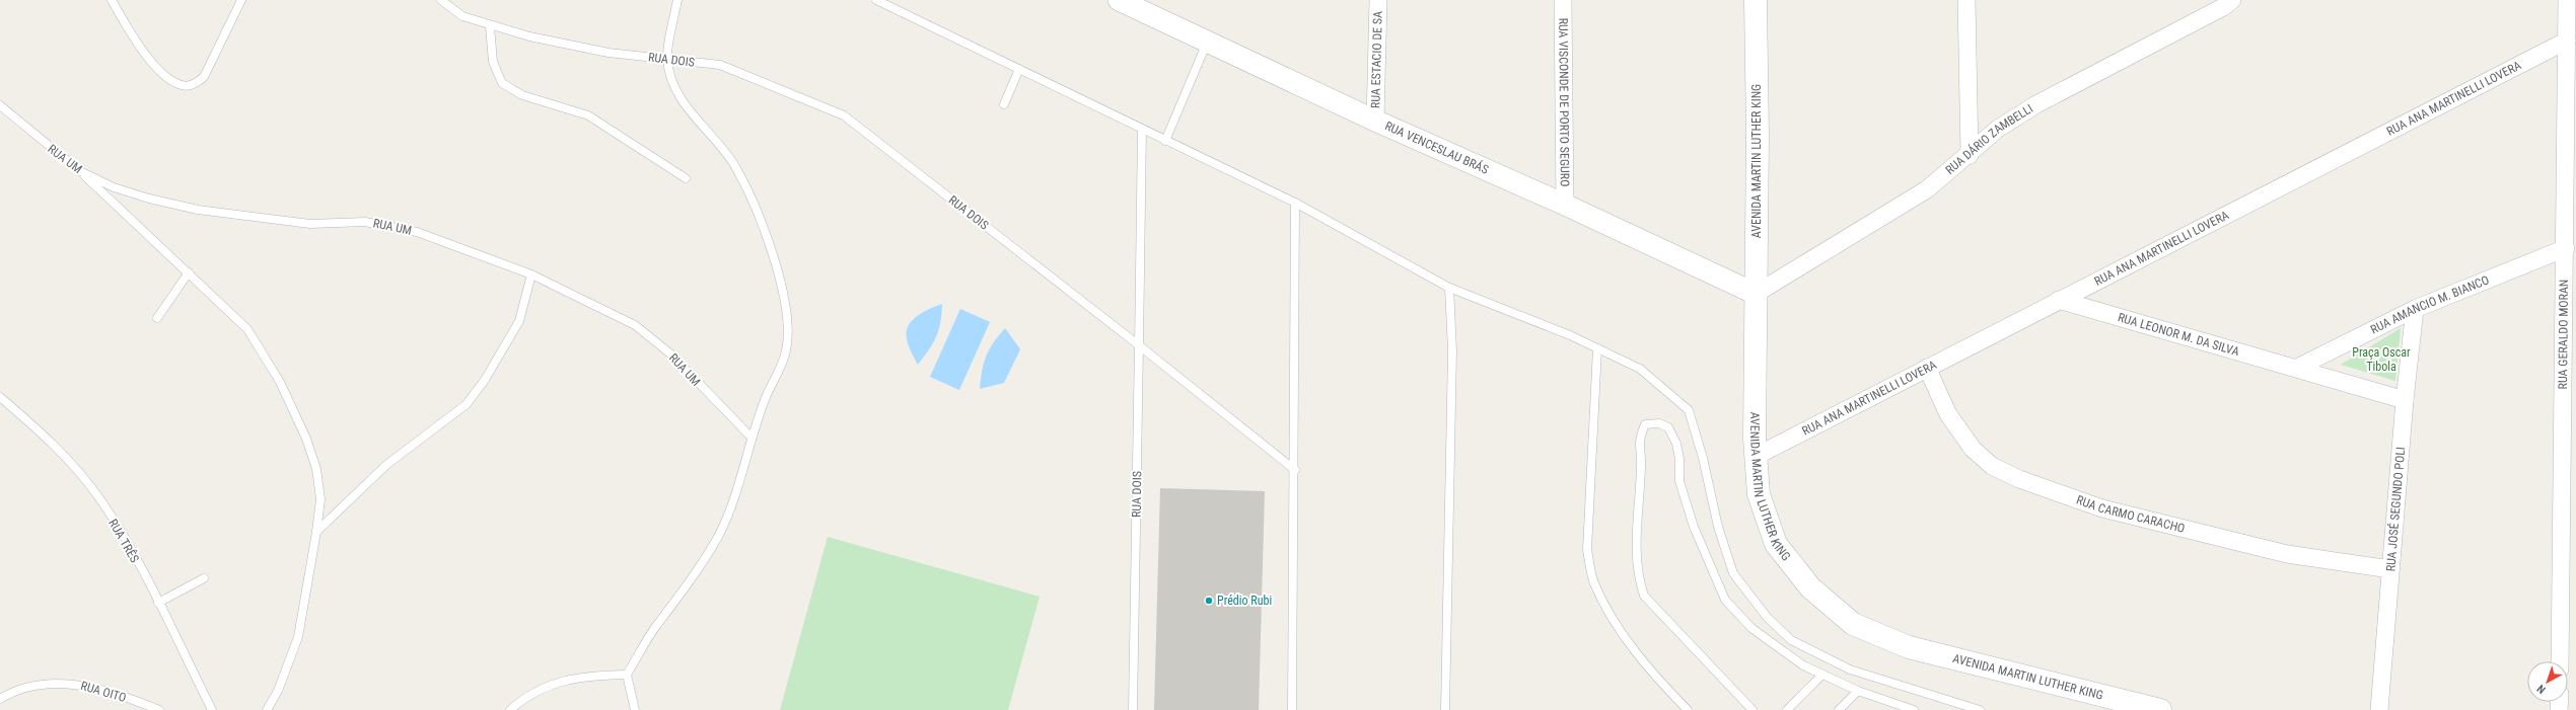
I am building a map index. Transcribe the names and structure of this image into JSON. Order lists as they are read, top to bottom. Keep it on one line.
{"streets":{"main road":["AVENIDA MARTIN LUTHER KING"],"street":["RUA ESTACIO DE SA","RUA ANA MARTINELLI LOVERA","RUA VISCONDE DE PORTO SEGURO","RUA DÁRIO ZAMBELLI","RUA VENCESLAU BRÁS","RUA AMANCIO M. BIANCO","RUA LEONOR M. DA SILVA","RUA GERALDO MORAN","RUA JOSÉ SEGUNDO POLI","RUA CARMO CARACHO"],"lane":["RUA DOIS","RUA UM","RUA TRÊS","RUA OITO"]},"crossings":[["RUA ESTACIO DE SA","RUA VENCESLAU BRÁS"],["RUA ANA MARTINELLI LOVERA","AVENIDA MARTIN LUTHER KING"],["RUA ANA MARTINELLI LOVERA","RUA LEONOR M. DA SILVA"],["RUA ANA MARTINELLI LOVERA","RUA GERALDO MORAN"],["RUA ANA MARTINELLI LOVERA","RUA CARMO CARACHO"],["RUA VISCONDE DE PORTO SEGURO","RUA VENCESLAU BRÁS"],["RUA DÁRIO ZAMBELLI","RUA VENCESLAU BRÁS"],["RUA DÁRIO ZAMBELLI","AVENIDA MARTIN LUTHER KING"],["RUA VENCESLAU BRÁS","AVENIDA MARTIN LUTHER KING"],["RUA AMANCIO M. BIANCO","RUA LEONOR M. DA SILVA"],["RUA AMANCIO M. BIANCO","RUA GERALDO MORAN"],["RUA AMANCIO M. BIANCO","RUA JOSÉ SEGUNDO POLI"],["RUA JOSÉ SEGUNDO POLI","RUA CARMO CARACHO"]],"parks":["Praça Oscar Tibola"],"places":["Prédio Rubi"],"north":"bottom left"}
